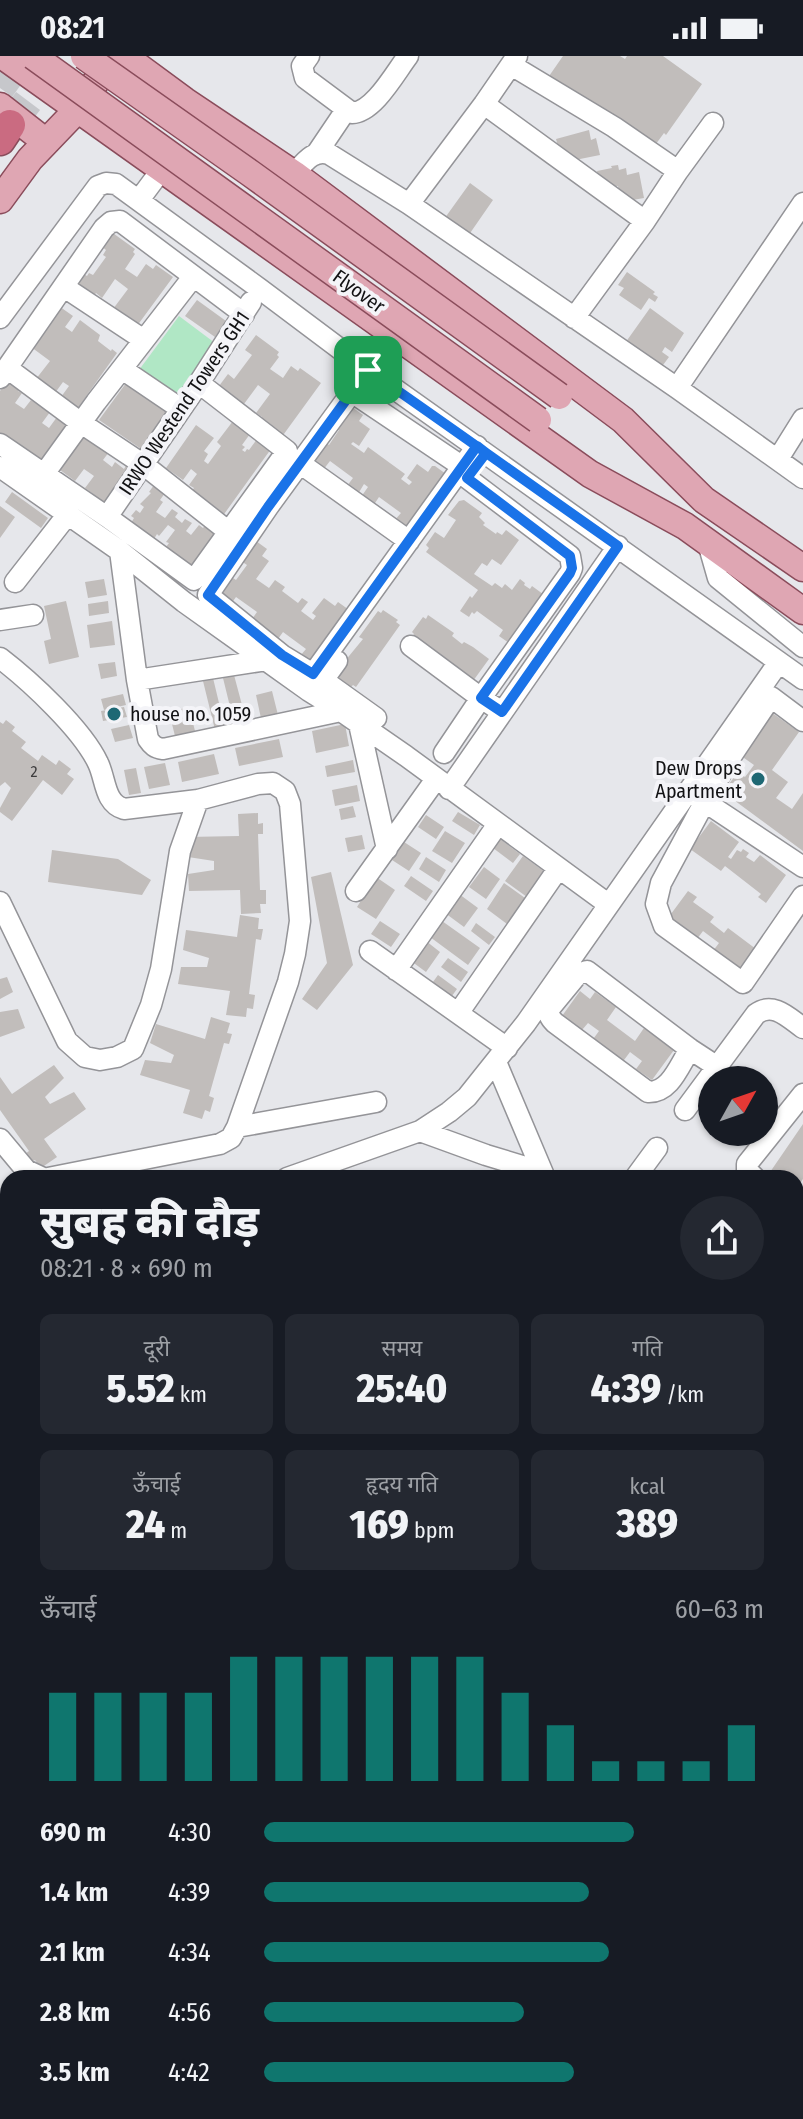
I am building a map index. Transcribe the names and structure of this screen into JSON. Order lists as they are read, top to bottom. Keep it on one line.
{"streets":{"main road":["Flyover"],"street":["IRWO Westend Towers GH1"]},"places":["house no. 1059","Dew Drops Apartment"],"house_numbers":["2"],"north":"top right","page":{"status":"08:21","heading":["सुबह की दौड़","08:21 · 8 × 690 m"],"stats":[["दूरी","5.52 km"],["समय","25:40"],["गति","4:39 /km"],["ऊँचाई","24 m"],["हृदय गति","169 bpm"],["kcal","389"]],"chart":["ऊँचाई","60–63 m"],"list":[{"name":"690 m","note":"4:30"},{"name":"1.4 km","note":"4:39"},{"name":"2.1 km","note":"4:34"},{"name":"2.8 km","note":"4:56"},{"name":"3.5 km","note":"4:42"}]}}
